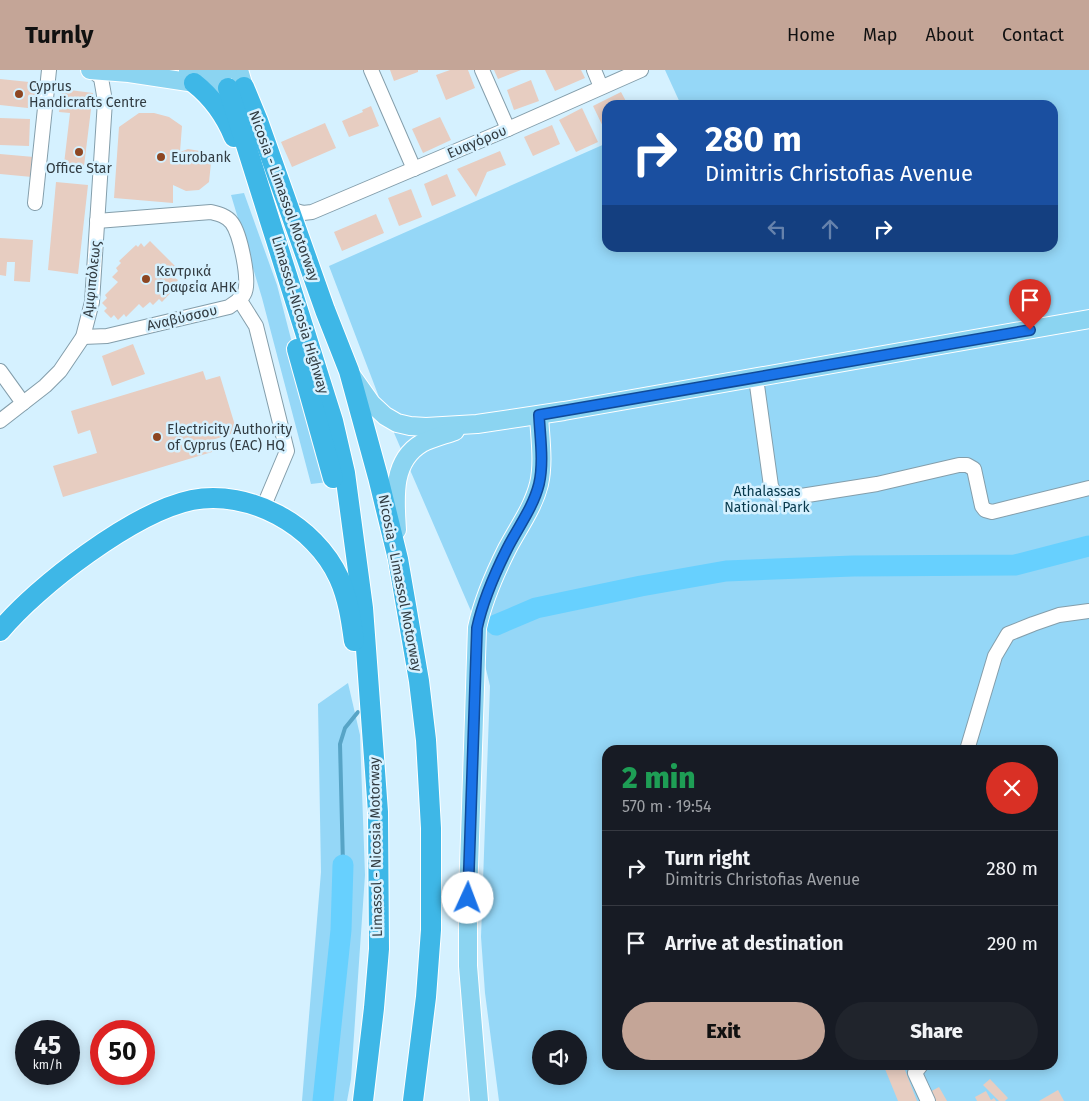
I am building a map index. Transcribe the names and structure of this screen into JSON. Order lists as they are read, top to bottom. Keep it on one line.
{"streets":{"highway":["Nicosia - Limassol Motorway","Limassol-Nicosia Highway","Limassol - Nicosia Motorway"],"street":["Ευαγόρου","Αμφιπόλεως","Αναβύσσου"]},"crossings":[["Ευαγόρου","Nicosia - Limassol Motorway"],["Nicosia - Limassol Motorway","Limassol-Nicosia Highway"],["Αμφιπόλεως","Αναβύσσου"],["Limassol-Nicosia Highway","Limassol - Nicosia Motorway"]],"parks":["Athalassas National Park"],"places":["Cyprus Handicrafts Centre","Office Star","Eurobank","Κεντρικά Γραφεία ΑΗΚ","Electricity Authority of Cyprus (EAC) HQ"],"page":{"header":"Turnly","nav":["Home","Map","About","Contact"],"turn":["280 m","Dimitris Christofias Avenue"],"heading":["2 min","570 m · 19:54"],"list":[{"name":"Turn right","note":"Dimitris Christofias Avenue","value":"280 m"},{"name":"Arrive at destination","value":"290 m"}],"buttons":["Exit","Share"],"speed":"45 km/h","limit":"50"}}
